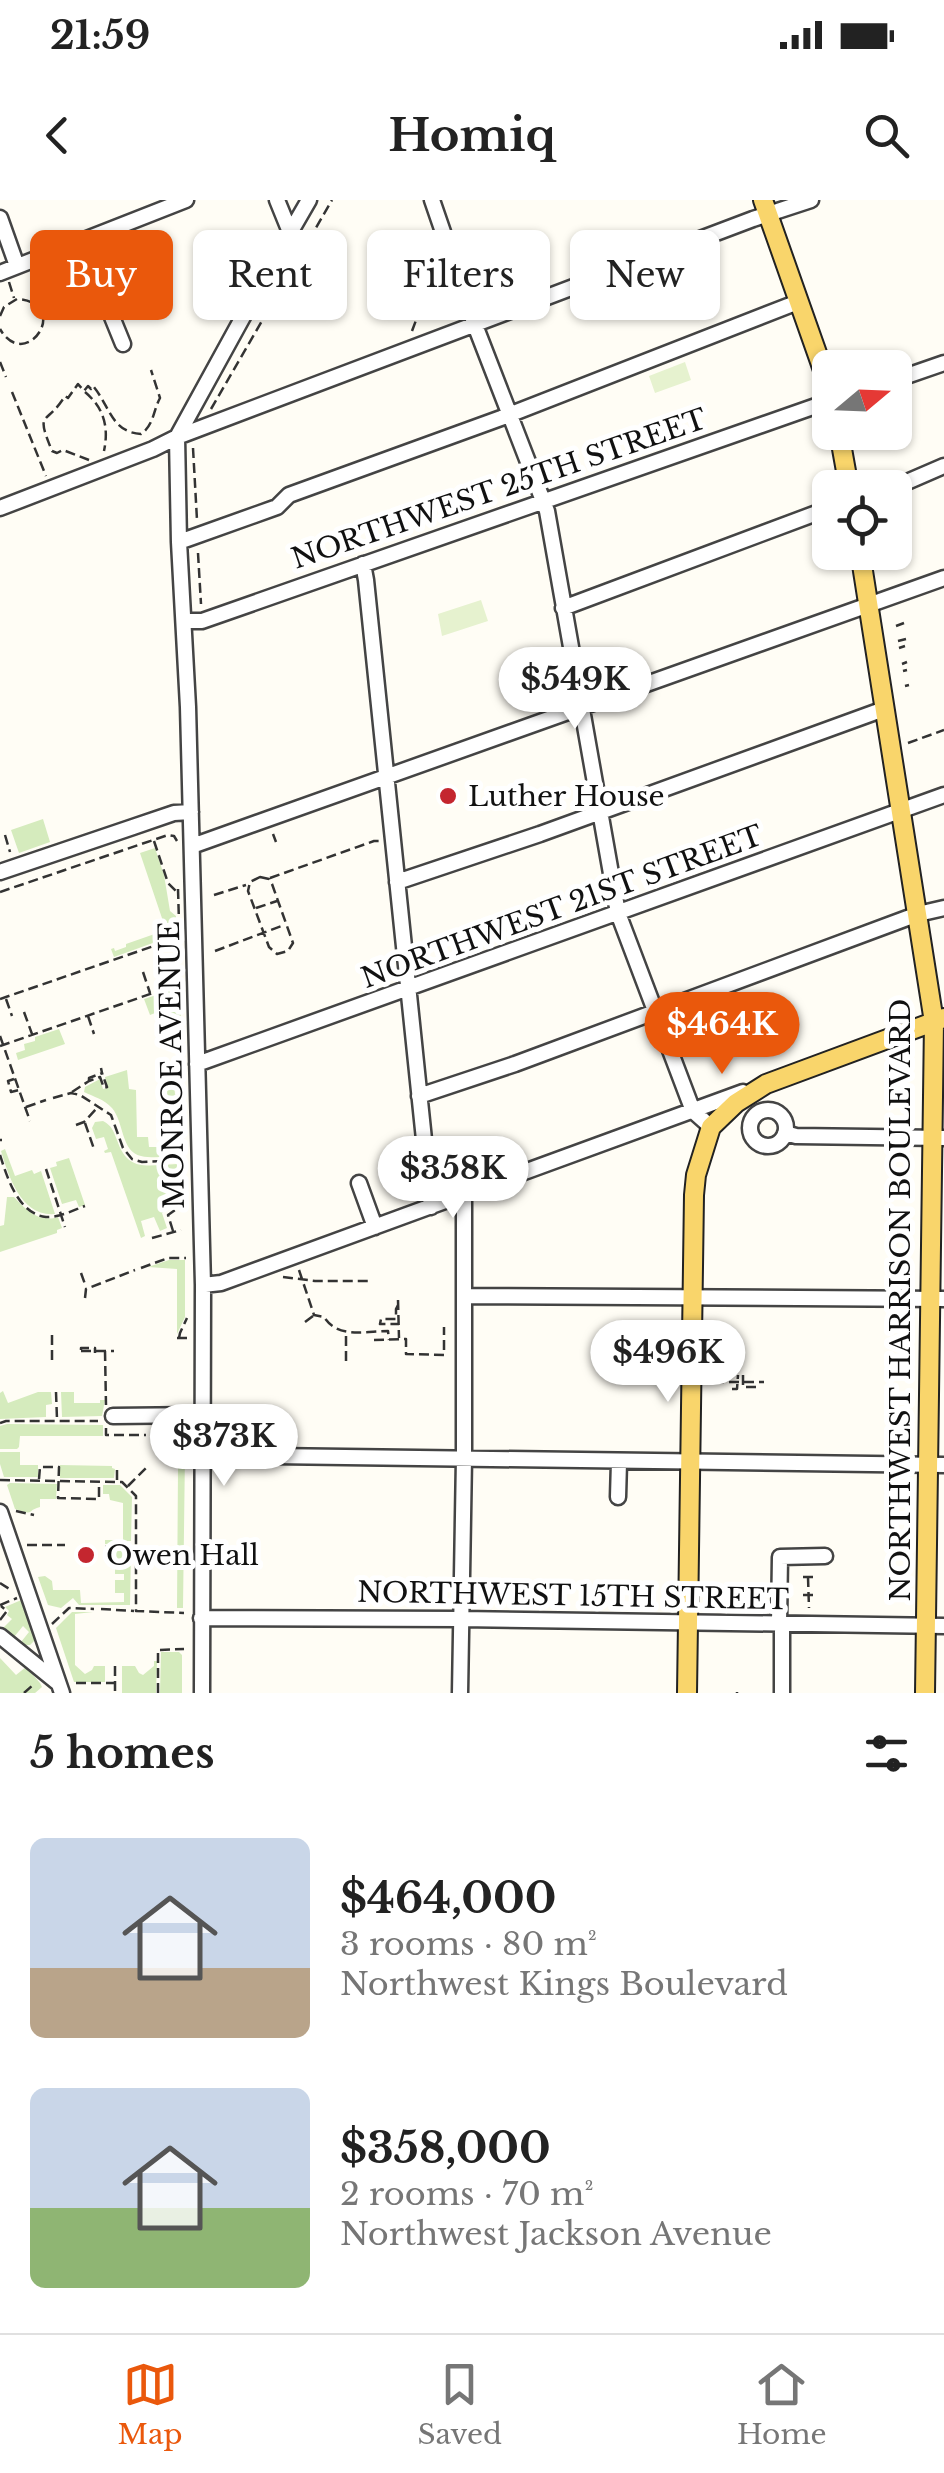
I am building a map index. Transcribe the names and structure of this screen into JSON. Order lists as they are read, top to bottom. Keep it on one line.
{"streets":{"main road":["NORTHWEST HARRISON BOULEVARD"],"street":["NORTHWEST 25TH STREET","NORTHWEST 21ST STREET","MONROE AVENUE","NORTHWEST 15TH STREET"]},"crossings":[["NORTHWEST 25TH STREET","MONROE AVENUE"],["NORTHWEST 21ST STREET","MONROE AVENUE"],["NORTHWEST 21ST STREET","NORTHWEST HARRISON BOULEVARD"],["MONROE AVENUE","NORTHWEST 15TH STREET"],["NORTHWEST HARRISON BOULEVARD","NORTHWEST 15TH STREET"]],"places":["Luther House","Owen Hall"],"north":"right","page":{"status":"21:59","header":"Homiq","chip":["Buy","Rent","Filters","New"],"price":["$549K","$464K","$358K","$496K","$373K"],"heading":"5 homes","list":[{"name":"$464,000","note":"3 rooms · 80 m² · Northwest Kings Boulevard"},{"name":"$358,000","note":"2 rooms · 70 m² · Northwest Jackson Avenue"}],"tabs":["Map","Saved","Home"]}}
